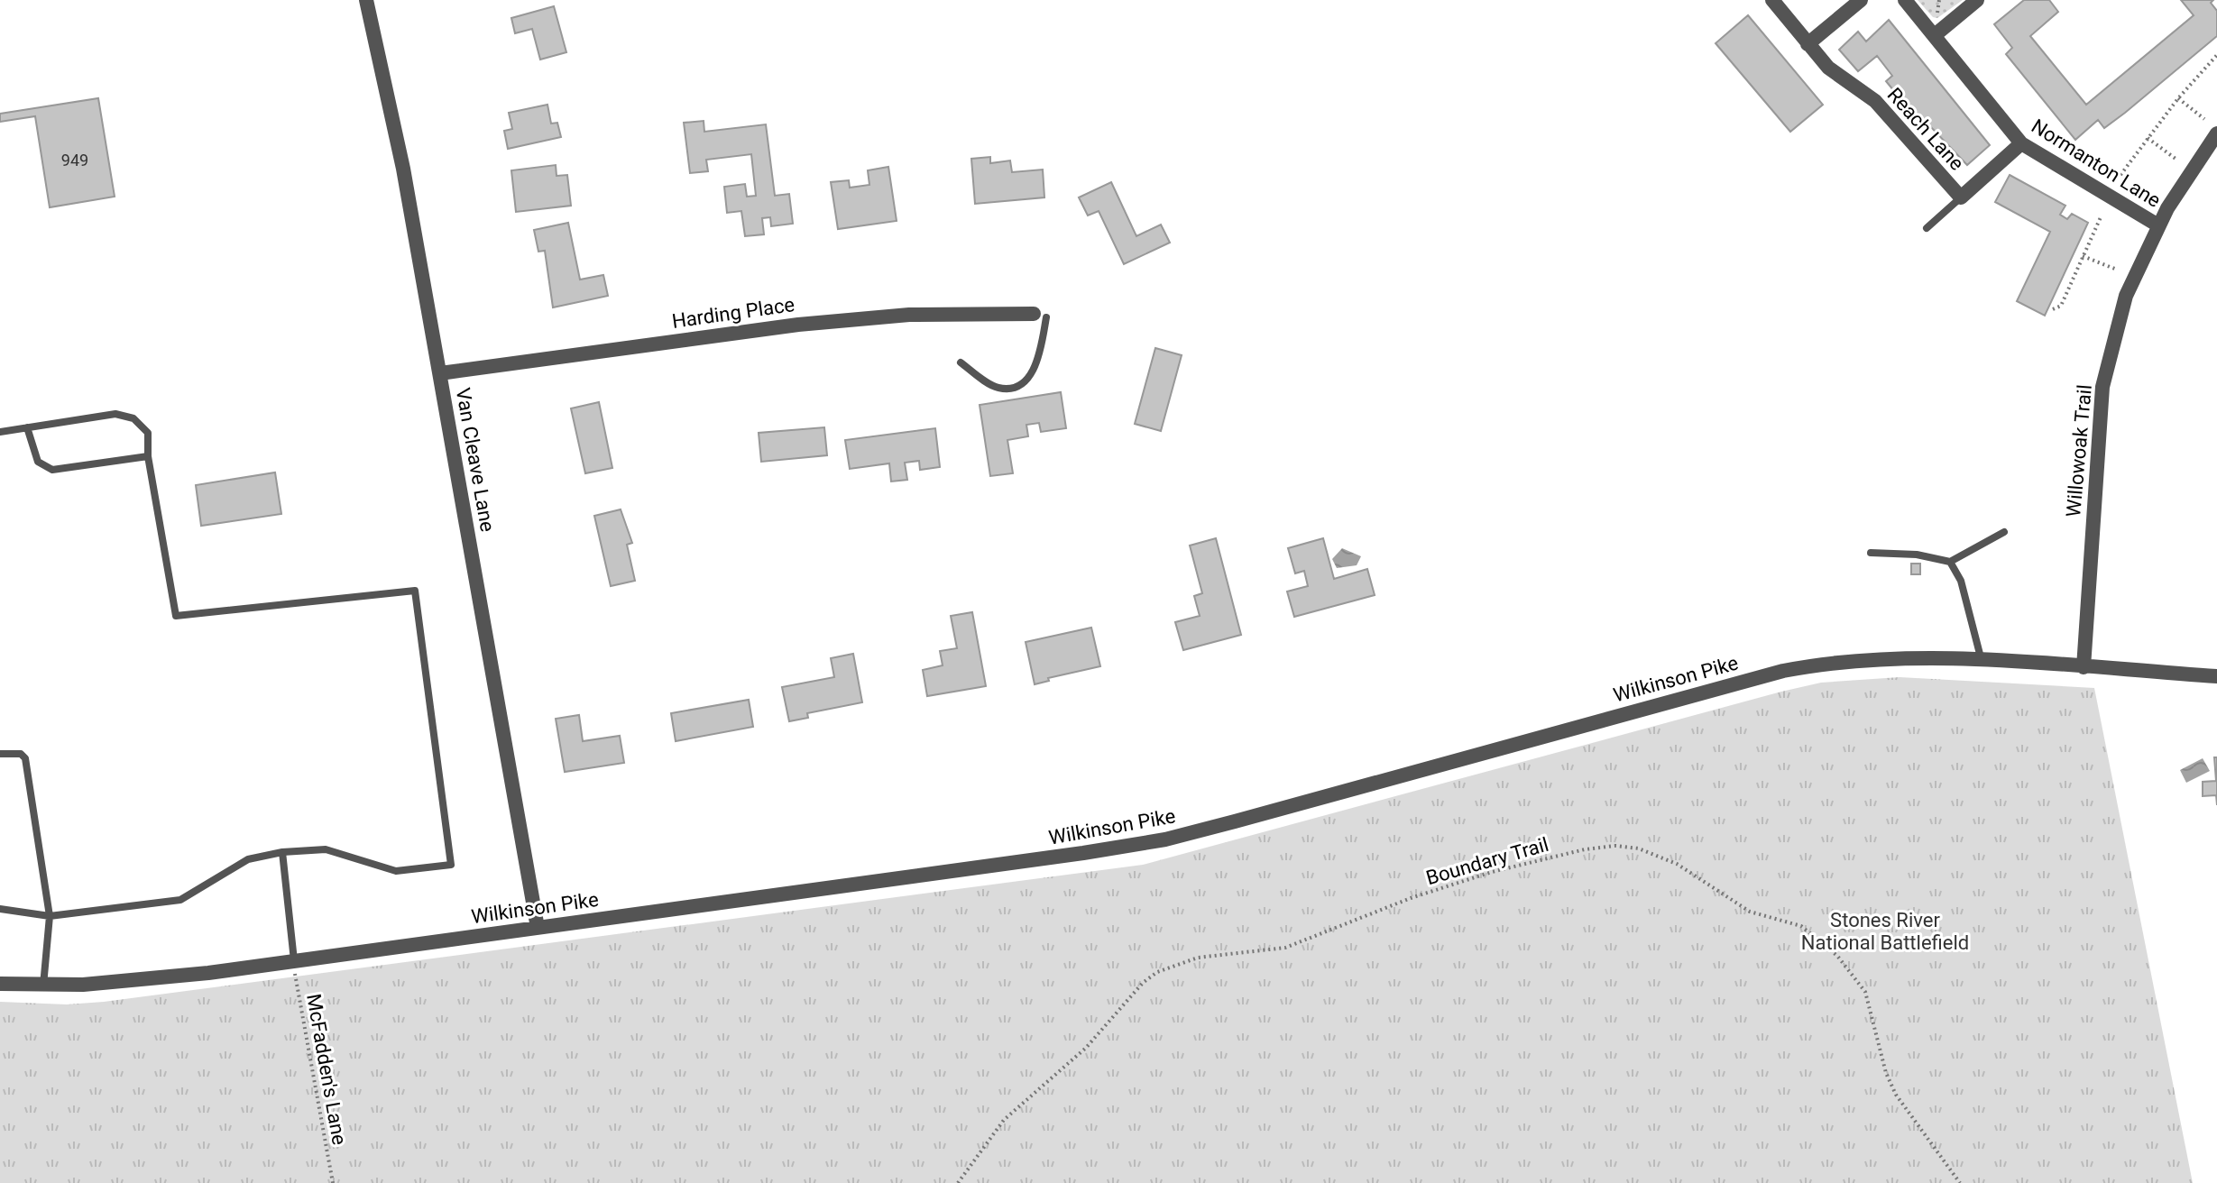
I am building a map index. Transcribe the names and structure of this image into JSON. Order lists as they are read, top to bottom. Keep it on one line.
{"streets":{"street":["Reach Lane","Normanton Lane","Harding Place","Willowoak Trail","Van Cleave Lane","Wilkinson Pike"],"path":["Boundary Trail","McFadden's Lane"]},"crossings":[["Reach Lane","Normanton Lane"],["Normanton Lane","Willowoak Trail"],["Harding Place","Van Cleave Lane"],["Willowoak Trail","Wilkinson Pike"],["Van Cleave Lane","Wilkinson Pike"],["Wilkinson Pike","McFadden's Lane"]],"parks":["Stones River National Battlefield"],"house_numbers":["949"]}
